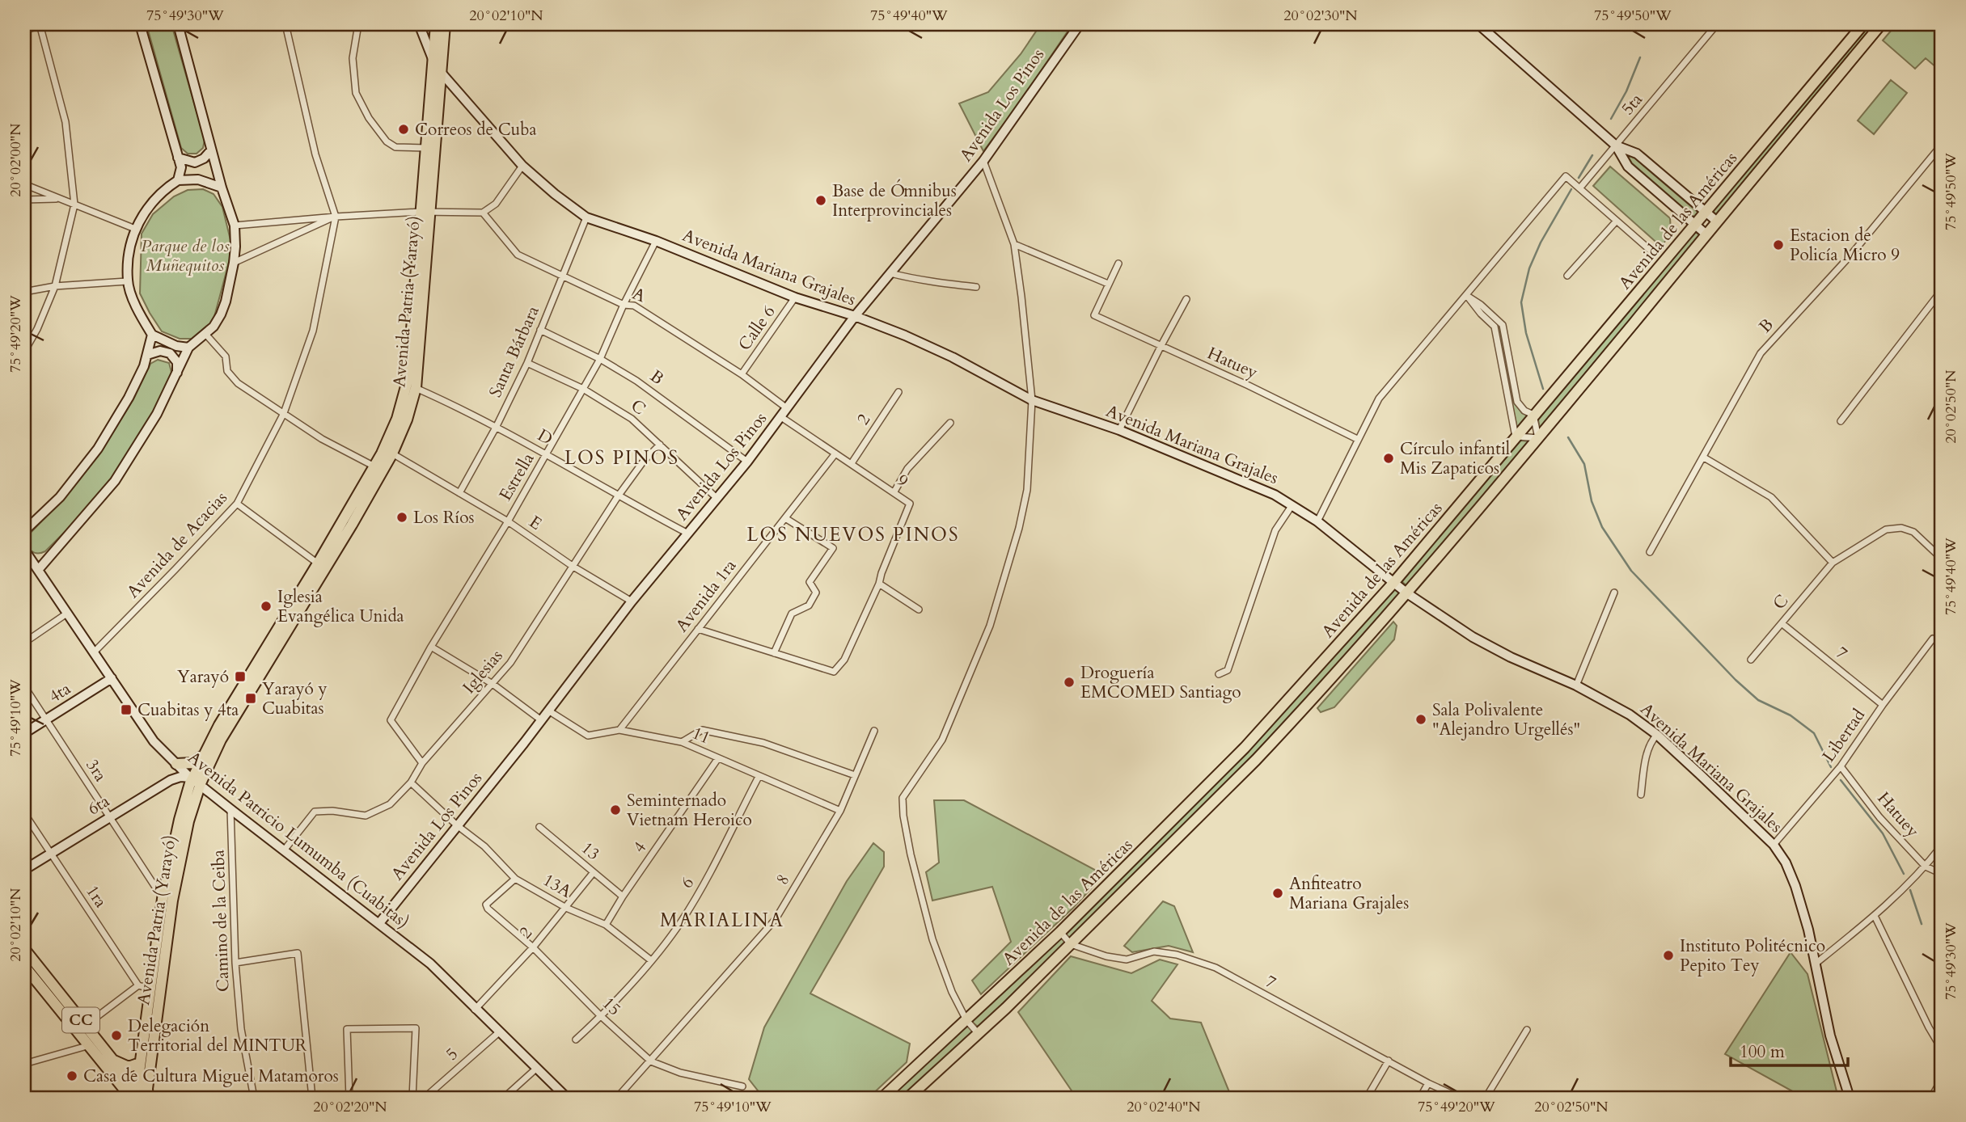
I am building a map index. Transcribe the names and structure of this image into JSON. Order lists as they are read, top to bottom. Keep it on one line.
{"streets":{"main road":["Avenida de las Américas","Avenida Patria (Yarayó)","CC"],"street":["5ta","Avenida Los Pinos","Avenida Mariana Grajales","A","B","Calle 6","Santa Bárbara","Hatuey","C","2","D","Estrella","9","E","Avenida de Acacias","Avenida 1ra","7","Iglesias","4ta","11","Libertad","3ra","6ta","Avenida Patricio Lumumba (Cuabitas)","4","13","8","6","13A","1ra","Camino de la Ceiba","15","5"]},"crossings":[["Avenida Los Pinos","Avenida Mariana Grajales"],["Avenida Los Pinos","A"],["Avenida Los Pinos","B"],["Avenida Los Pinos","C"],["Avenida Los Pinos","D"],["Avenida Los Pinos","9"],["Avenida Los Pinos","E"],["Avenida Los Pinos","11"],["Avenida Los Pinos","Avenida Patricio Lumumba (Cuabitas)"],["Avenida Los Pinos","13A"],["Avenida de las Américas","Avenida Mariana Grajales"],["Avenida de las Américas","7"],["Avenida Mariana Grajales","Avenida Patria (Yarayó)"],["Avenida Mariana Grajales","Calle 6"],["Avenida Mariana Grajales","Santa Bárbara"],["Avenida Mariana Grajales","Estrella"],["Avenida Mariana Grajales","Libertad"],["A","Calle 6"],["A","Santa Bárbara"],["A","Estrella"],["Avenida Patria (Yarayó)","D"],["Avenida Patria (Yarayó)","E"],["Avenida Patria (Yarayó)","3ra"],["Avenida Patria (Yarayó)","6ta"],["Avenida Patria (Yarayó)","Avenida Patricio Lumumba (Cuabitas)"],["Avenida Patria (Yarayó)","CC"],["B","Santa Bárbara"],["B","Estrella"],["Santa Bárbara","C"],["Santa Bárbara","D"],["Santa Bárbara","E"],["Hatuey","Libertad"],["C","Estrella"],["C","7"],["C","Iglesias"],["2","9"],["2","Avenida Patricio Lumumba (Cuabitas)"],["2","13"],["2","13A"],["2","15"],["D","Estrella"],["D","Iglesias"],["Estrella","E"],["Estrella","Iglesias"],["9","Avenida 1ra"],["E","Iglesias"],["Avenida de Acacias","Avenida Patricio Lumumba (Cuabitas)"],["Avenida 1ra","11"],["7","Libertad"],["Iglesias","Avenida Patricio Lumumba (Cuabitas)"],["4ta","3ra"],["4ta","Avenida Patricio Lumumba (Cuabitas)"],["11","4"],["11","8"],["11","6"],["3ra","6ta"],["6ta","Avenida Patricio Lumumba (Cuabitas)"],["6ta","1ra"],["Avenida Patricio Lumumba (Cuabitas)","Camino de la Ceiba"],["Avenida Patricio Lumumba (Cuabitas)","5"],["4","13"],["4","13A"],["8","15"],["6","13A"],["6","15"],["13A","15"]],"districts":["LOS PINOS","LOS NUEVOS PINOS","MARIALINA"],"parks":["Parque de los Muñequitos"],"places":{"other":["Correos de Cuba","Base de Ómnibus Interprovinciales","Estacion de Policía Micro 9","Círculo infantil Mis Zapaticos","Los Ríos","Iglesia Evangélica Unida","Droguería EMCOMED Santiago","Sala Polivalente \"Alejandro Urgellés\"","Seminternado Vietnam Heroico","Anfiteatro Mariana Grajales","Instituto Politécnico Pepito Tey","Delegación Territorial del MINTUR","Casa de Cultura Miguel Matamoros"],"transit":["Yarayó","Yarayó y Cuabitas","Cuabitas y 4ta"]},"scale_bar":"100 m","coordinates":["75°49'30\"W","20°02'10\"N","75°49'40\"W","20°02'30\"N","75°49'50\"W","20°02'00\"N","75°49'20\"W","20°02'50\"N","75°49'10\"W","20°02'20\"N","20°02'40\"N"]}
